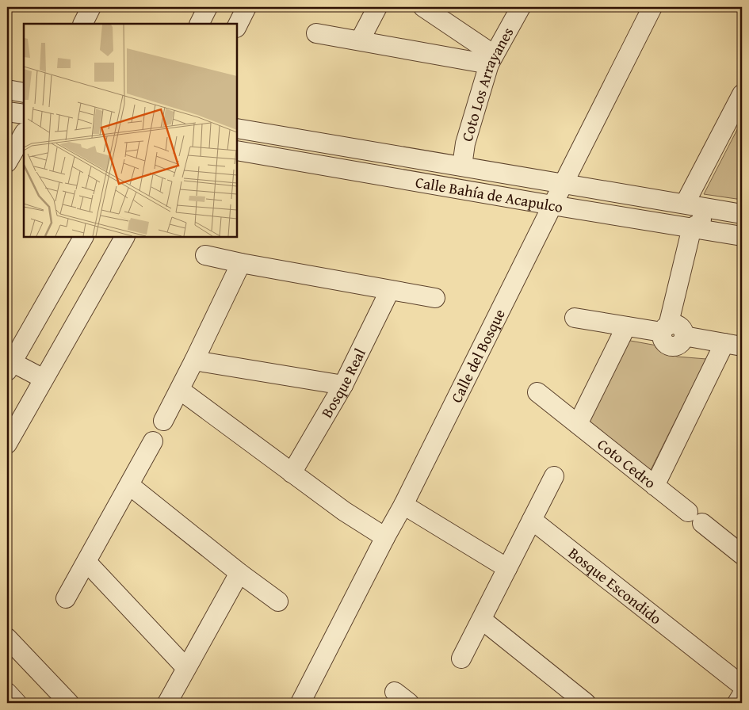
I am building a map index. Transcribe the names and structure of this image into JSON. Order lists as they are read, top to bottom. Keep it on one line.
{"streets":{"street":["Coto Los Arrayanes","Calle Bahía de Acapulco","Calle del Bosque","Bosque Real","Coto Cedro","Bosque Escondido"]},"crossings":[["Coto Los Arrayanes","Calle Bahía de Acapulco"],["Calle Bahía de Acapulco","Calle del Bosque"]]}
